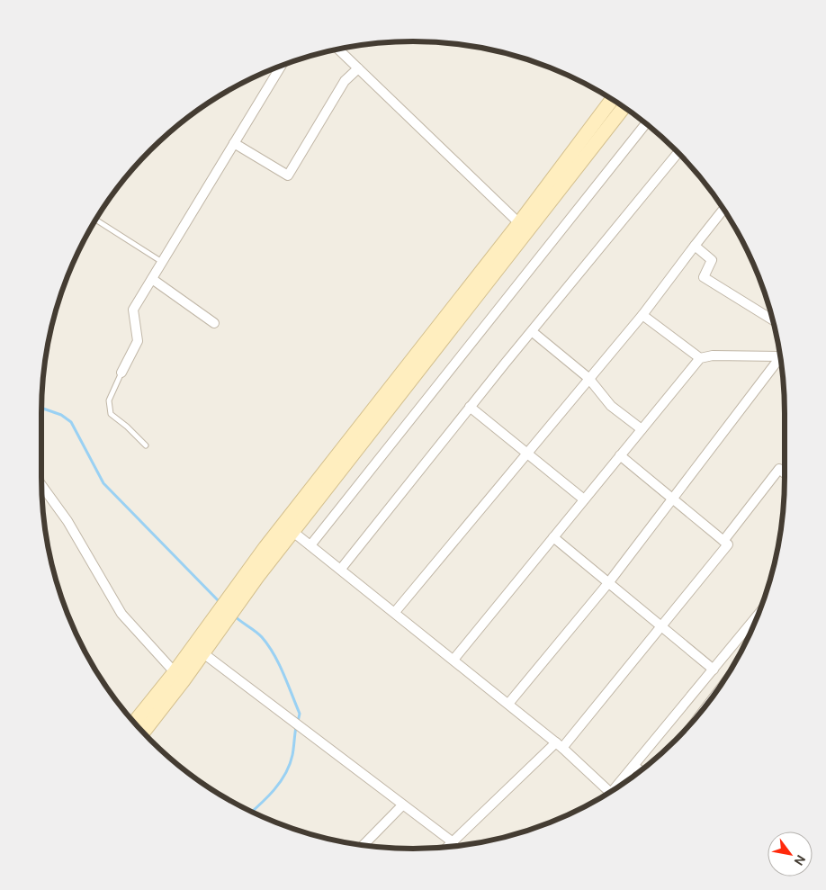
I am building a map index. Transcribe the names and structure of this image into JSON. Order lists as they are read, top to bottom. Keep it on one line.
{"north":"bottom right"}
